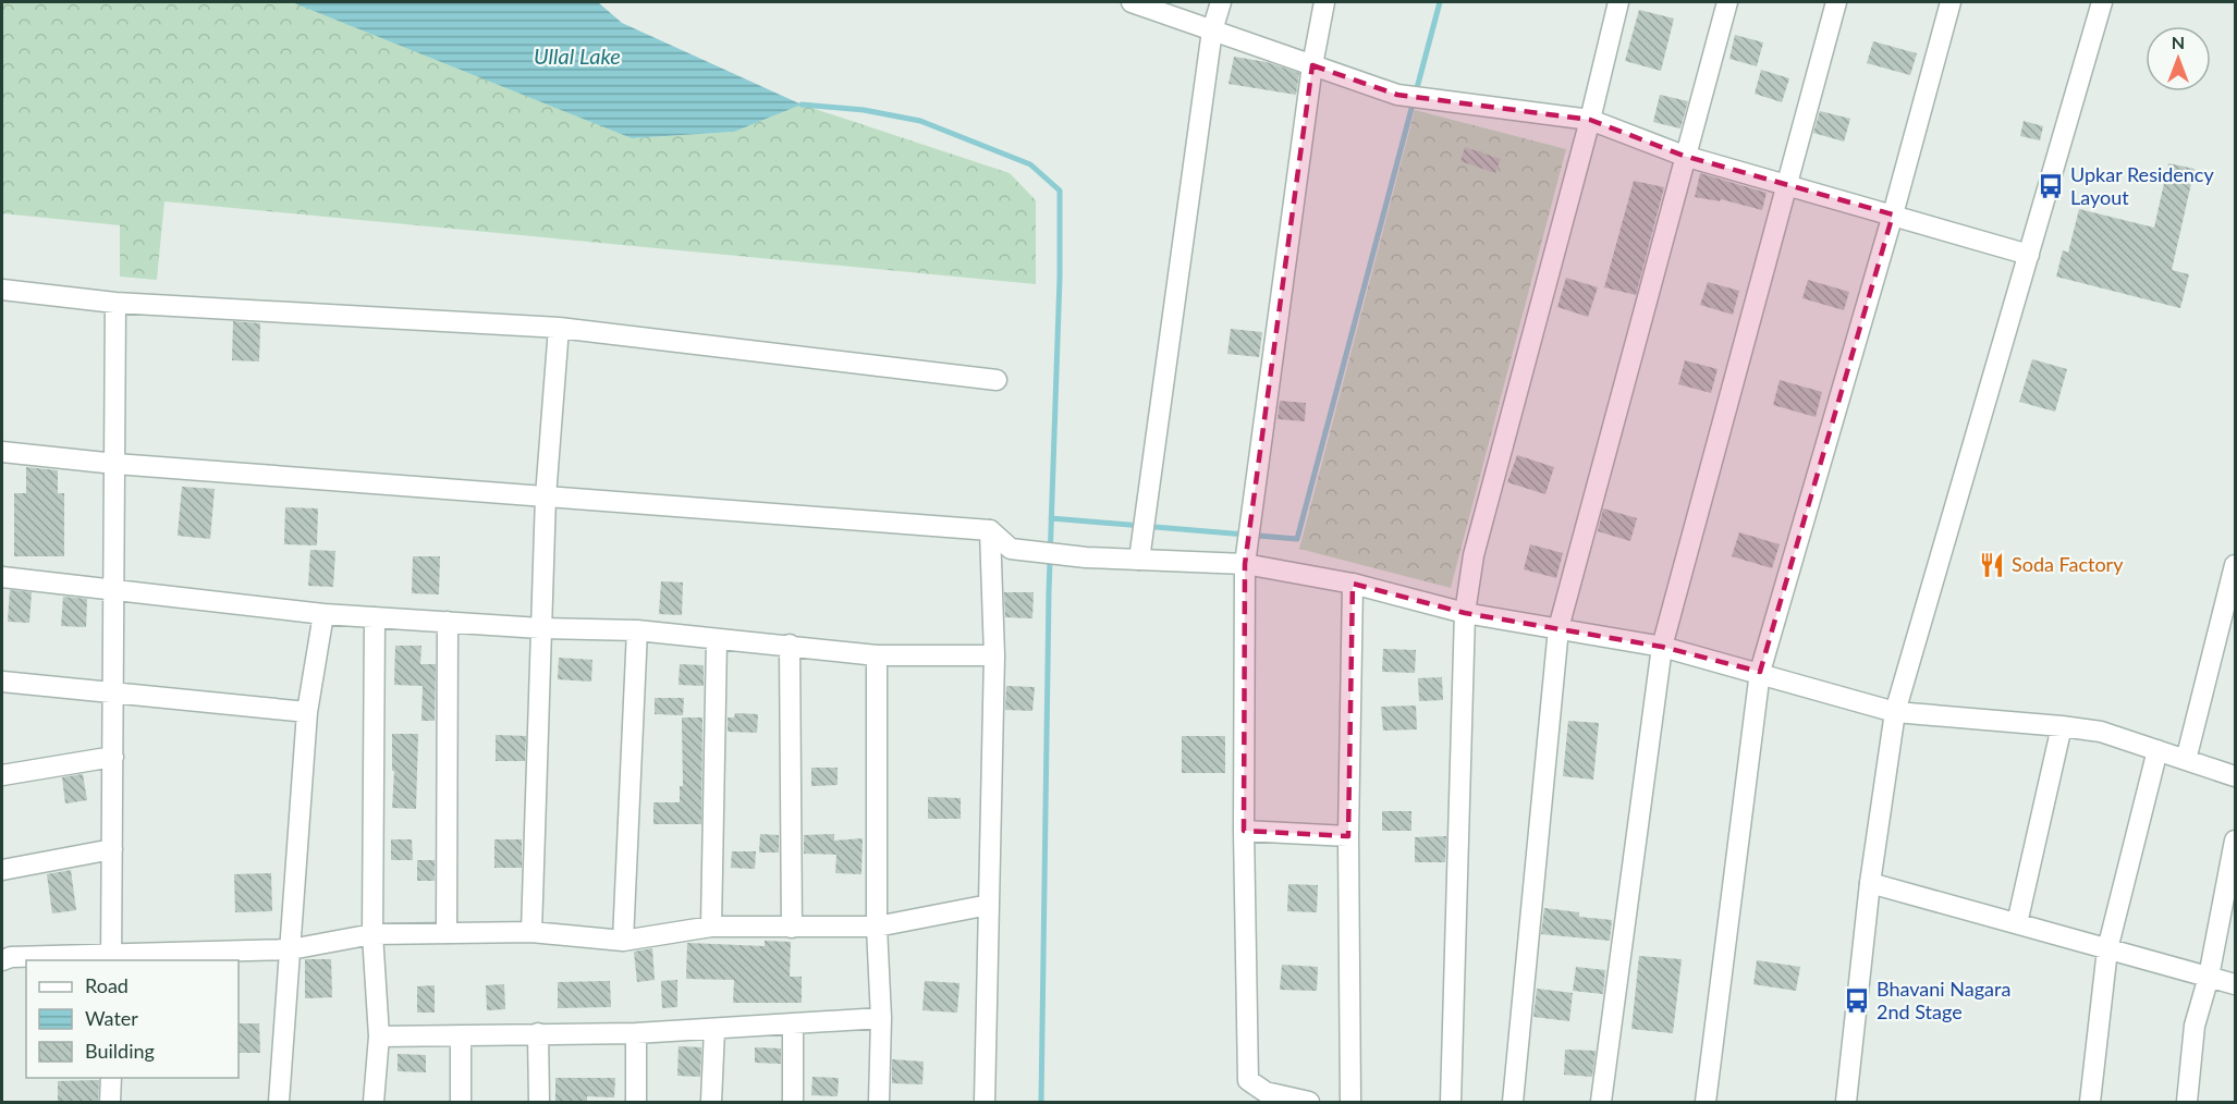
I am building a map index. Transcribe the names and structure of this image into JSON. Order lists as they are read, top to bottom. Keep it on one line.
{"water":["Ullal Lake"],"places":{"bus stop":["Upkar Residency Layout","Bhavani Nagara 2nd Stage"],"restaurant":["Soda Factory"]},"legend":["Road","Water","Building"],"north":"top"}
